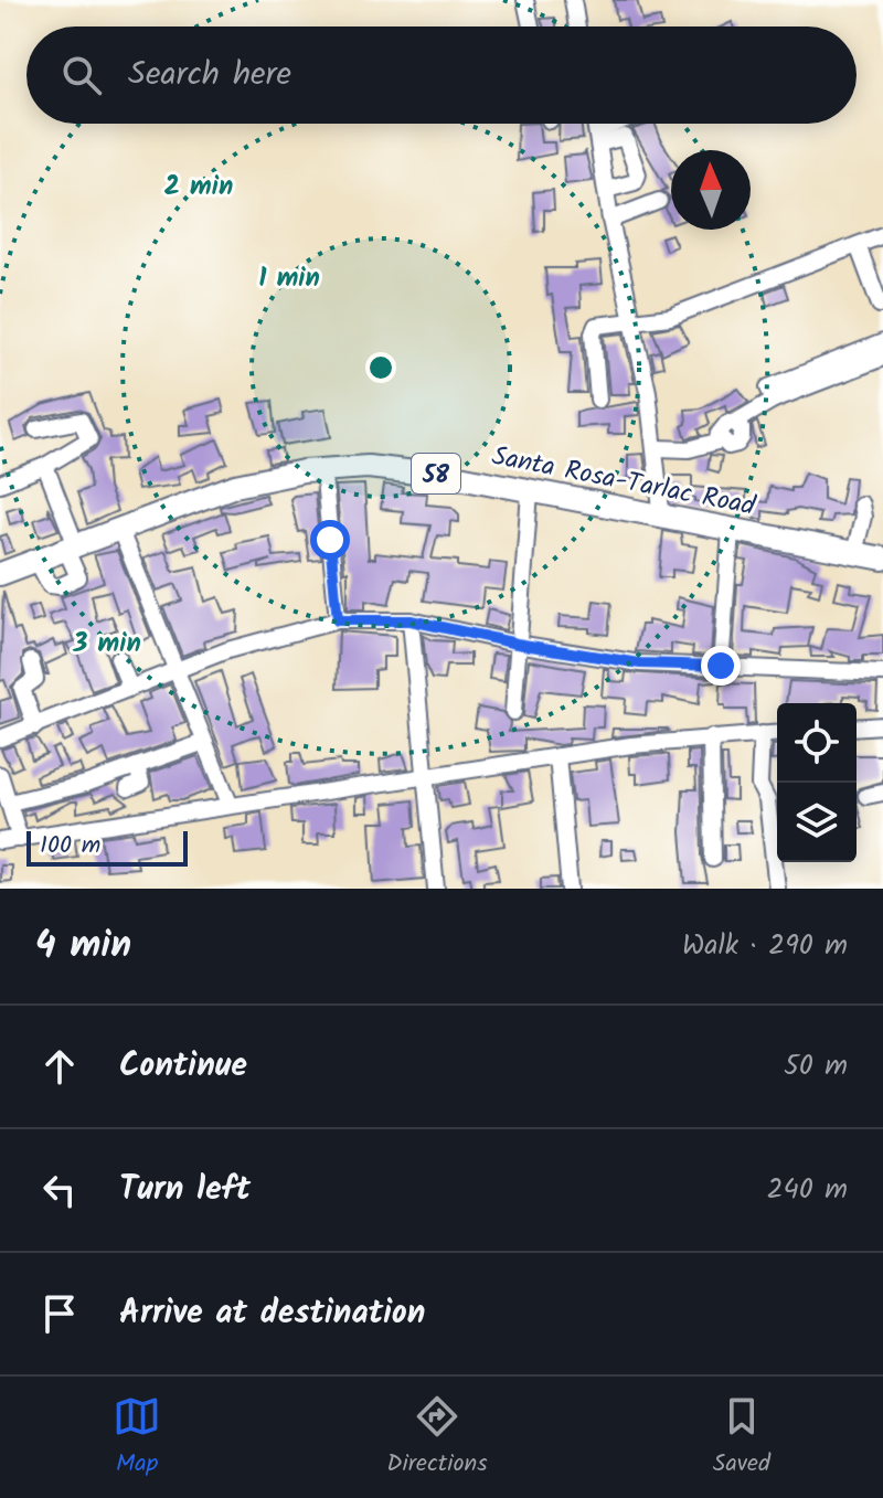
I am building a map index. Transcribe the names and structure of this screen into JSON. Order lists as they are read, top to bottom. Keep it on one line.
{"streets":{"highway":["58","Santa Rosa-Tarlac Road"]},"scale_bar":"100 m","north":"top","page":{"search":"Search here","scale":"100 m","heading":["4 min","Walk · 290 m"],"list":[["Continue","50 m"],["Turn left","240 m"],"Arrive at destination"],"nav":["Map","Directions","Saved"]},"rings":["2 min","1 min","3 min"]}
